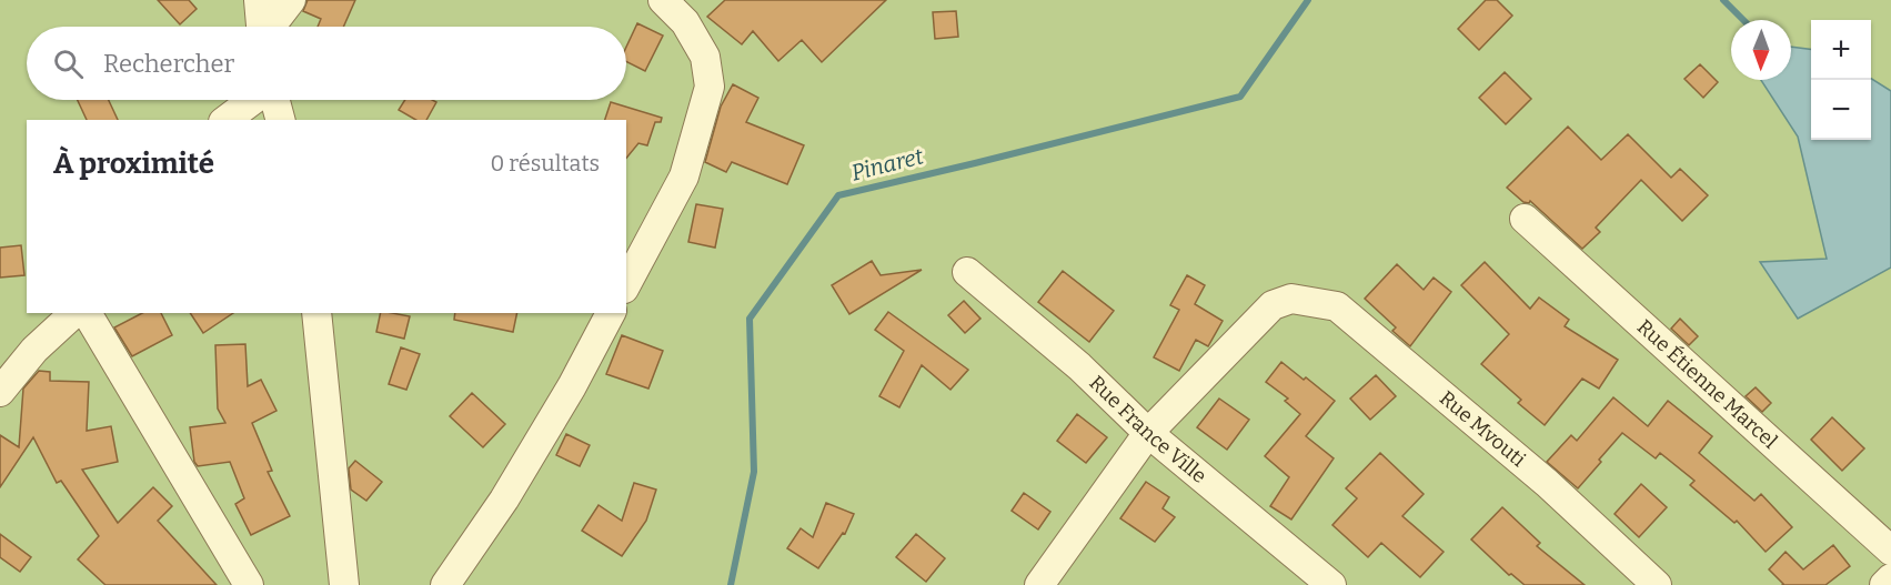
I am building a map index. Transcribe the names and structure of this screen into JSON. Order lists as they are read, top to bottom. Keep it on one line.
{"streets":{"street":["Rue Étienne Marcel","Rue Mvouti","Rue France Ville"]},"crossings":[["Rue Mvouti","Rue France Ville"]],"water":["Pinaret"],"north":"bottom","page":{"map_buttons":["+","−"],"search":"Rechercher","heading":["À proximité","0 résultats"]}}
